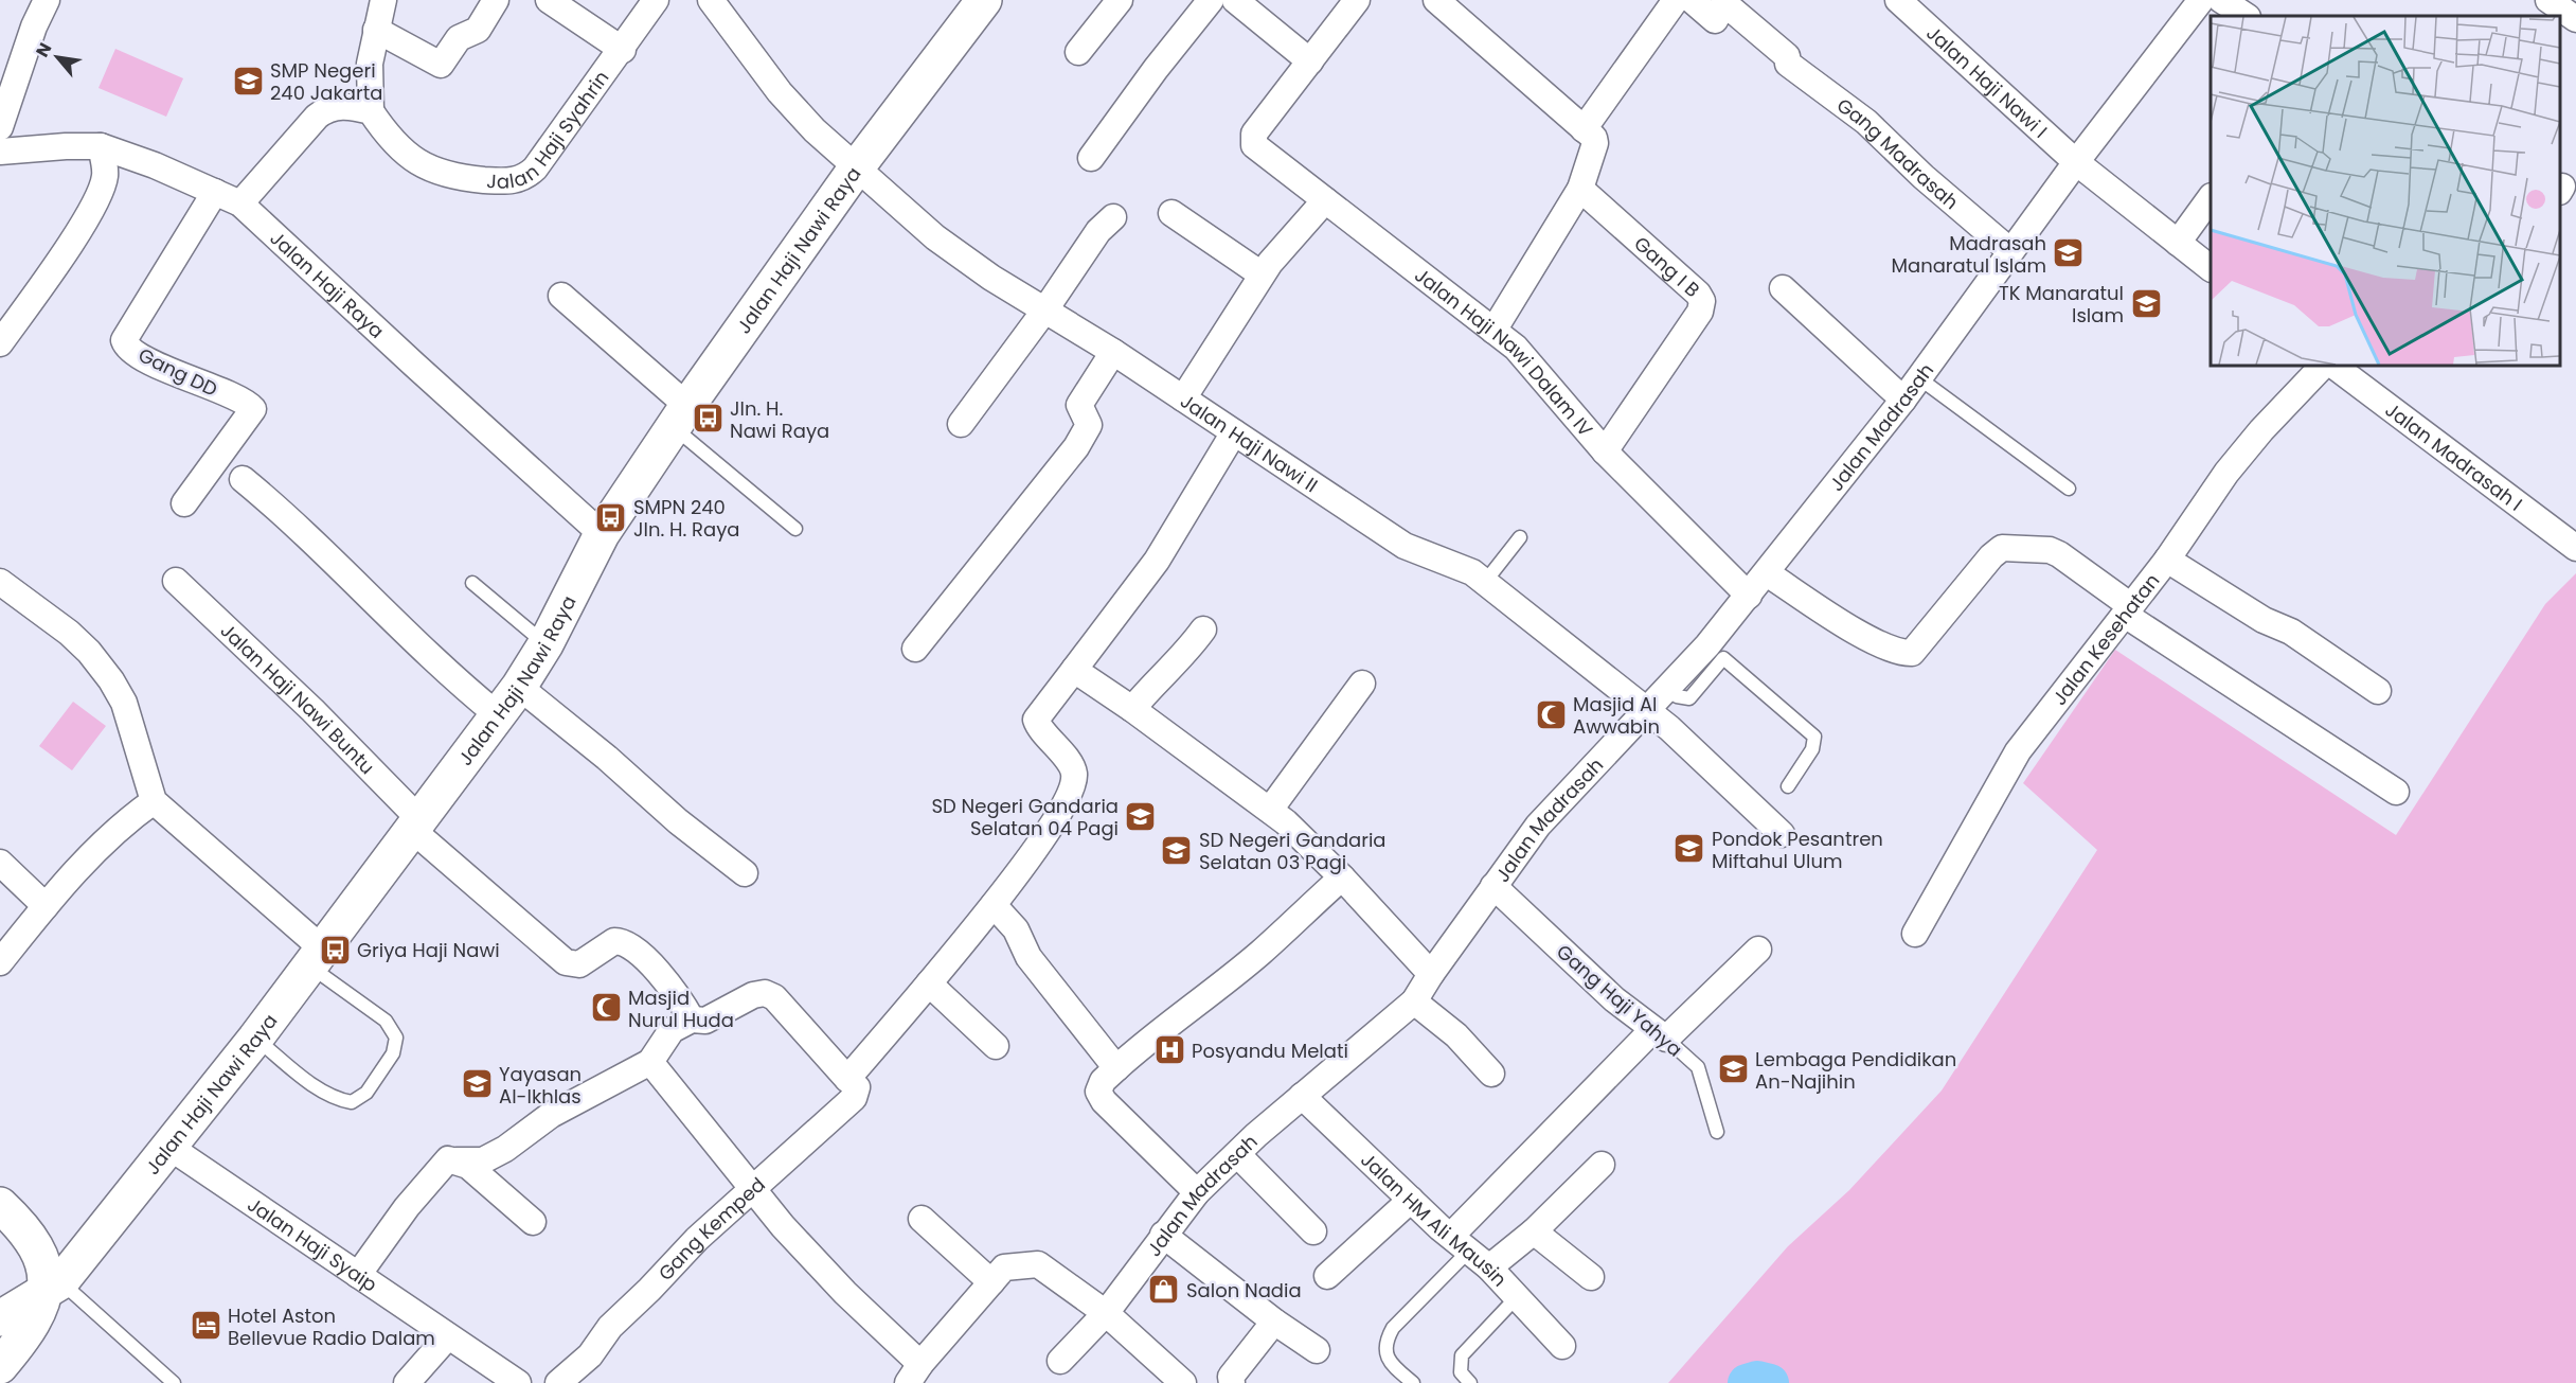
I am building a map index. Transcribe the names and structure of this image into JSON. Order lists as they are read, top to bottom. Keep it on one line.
{"streets":{"street":["Jalan Haji Nawi I","Jalan Haji Syahrin","Gang Madrasah","Jalan Haji Nawi Raya","Gang I B","Jalan Haji Raya","Jalan Haji Nawi Dalam IV","Gang DD","Jalan Madrasah","Jalan Haji Nawi II","Jalan Madrasah I","Jalan Kesehatan","Jalan Haji Nawi Buntu","Gang Haji Yahya","Jalan HM Ali Mausin","Gang Kemped","Jalan Haji Syaip"]},"crossings":[["Jalan Haji Nawi I","Jalan Madrasah"],["Gang Madrasah","Jalan Madrasah"],["Jalan Haji Nawi Raya","Jalan Haji Raya"],["Jalan Haji Nawi Raya","Jalan Haji Nawi II"],["Jalan Haji Nawi Raya","Jalan Haji Nawi Buntu"],["Jalan Haji Nawi Raya","Jalan Haji Syaip"],["Gang I B","Jalan Haji Nawi Dalam IV"],["Jalan Haji Raya","Gang DD"],["Jalan Haji Nawi Dalam IV","Jalan Madrasah"],["Jalan Madrasah","Jalan Haji Nawi II"],["Jalan Madrasah","Gang Haji Yahya"],["Jalan Madrasah","Jalan HM Ali Mausin"],["Jalan Madrasah I","Jalan Kesehatan"]],"places":{"school or university":["SMP Negeri 240 Jakarta","Madrasah Manaratul Islam","TK Manaratul Islam","SD Negeri Gandaria Selatan 04 Pagi","Pondok Pesantren Miftahul Ulum","SD Negeri Gandaria Selatan 03 Pagi","Lembaga Pendidikan An-Najihin","Yayasan Al-Ikhlas"],"bus stop":["Jln. H. Nawi Raya","SMPN 240 Jln. H. Raya","Griya Haji Nawi"],"mosque":["Masjid Al Awwabin","Masjid Nurul Huda"],"hospital":["Posyandu Melati"],"shop":["Salon Nadia"],"hotel":["Hotel Aston Bellevue Radio Dalam"]},"north":"top left"}
